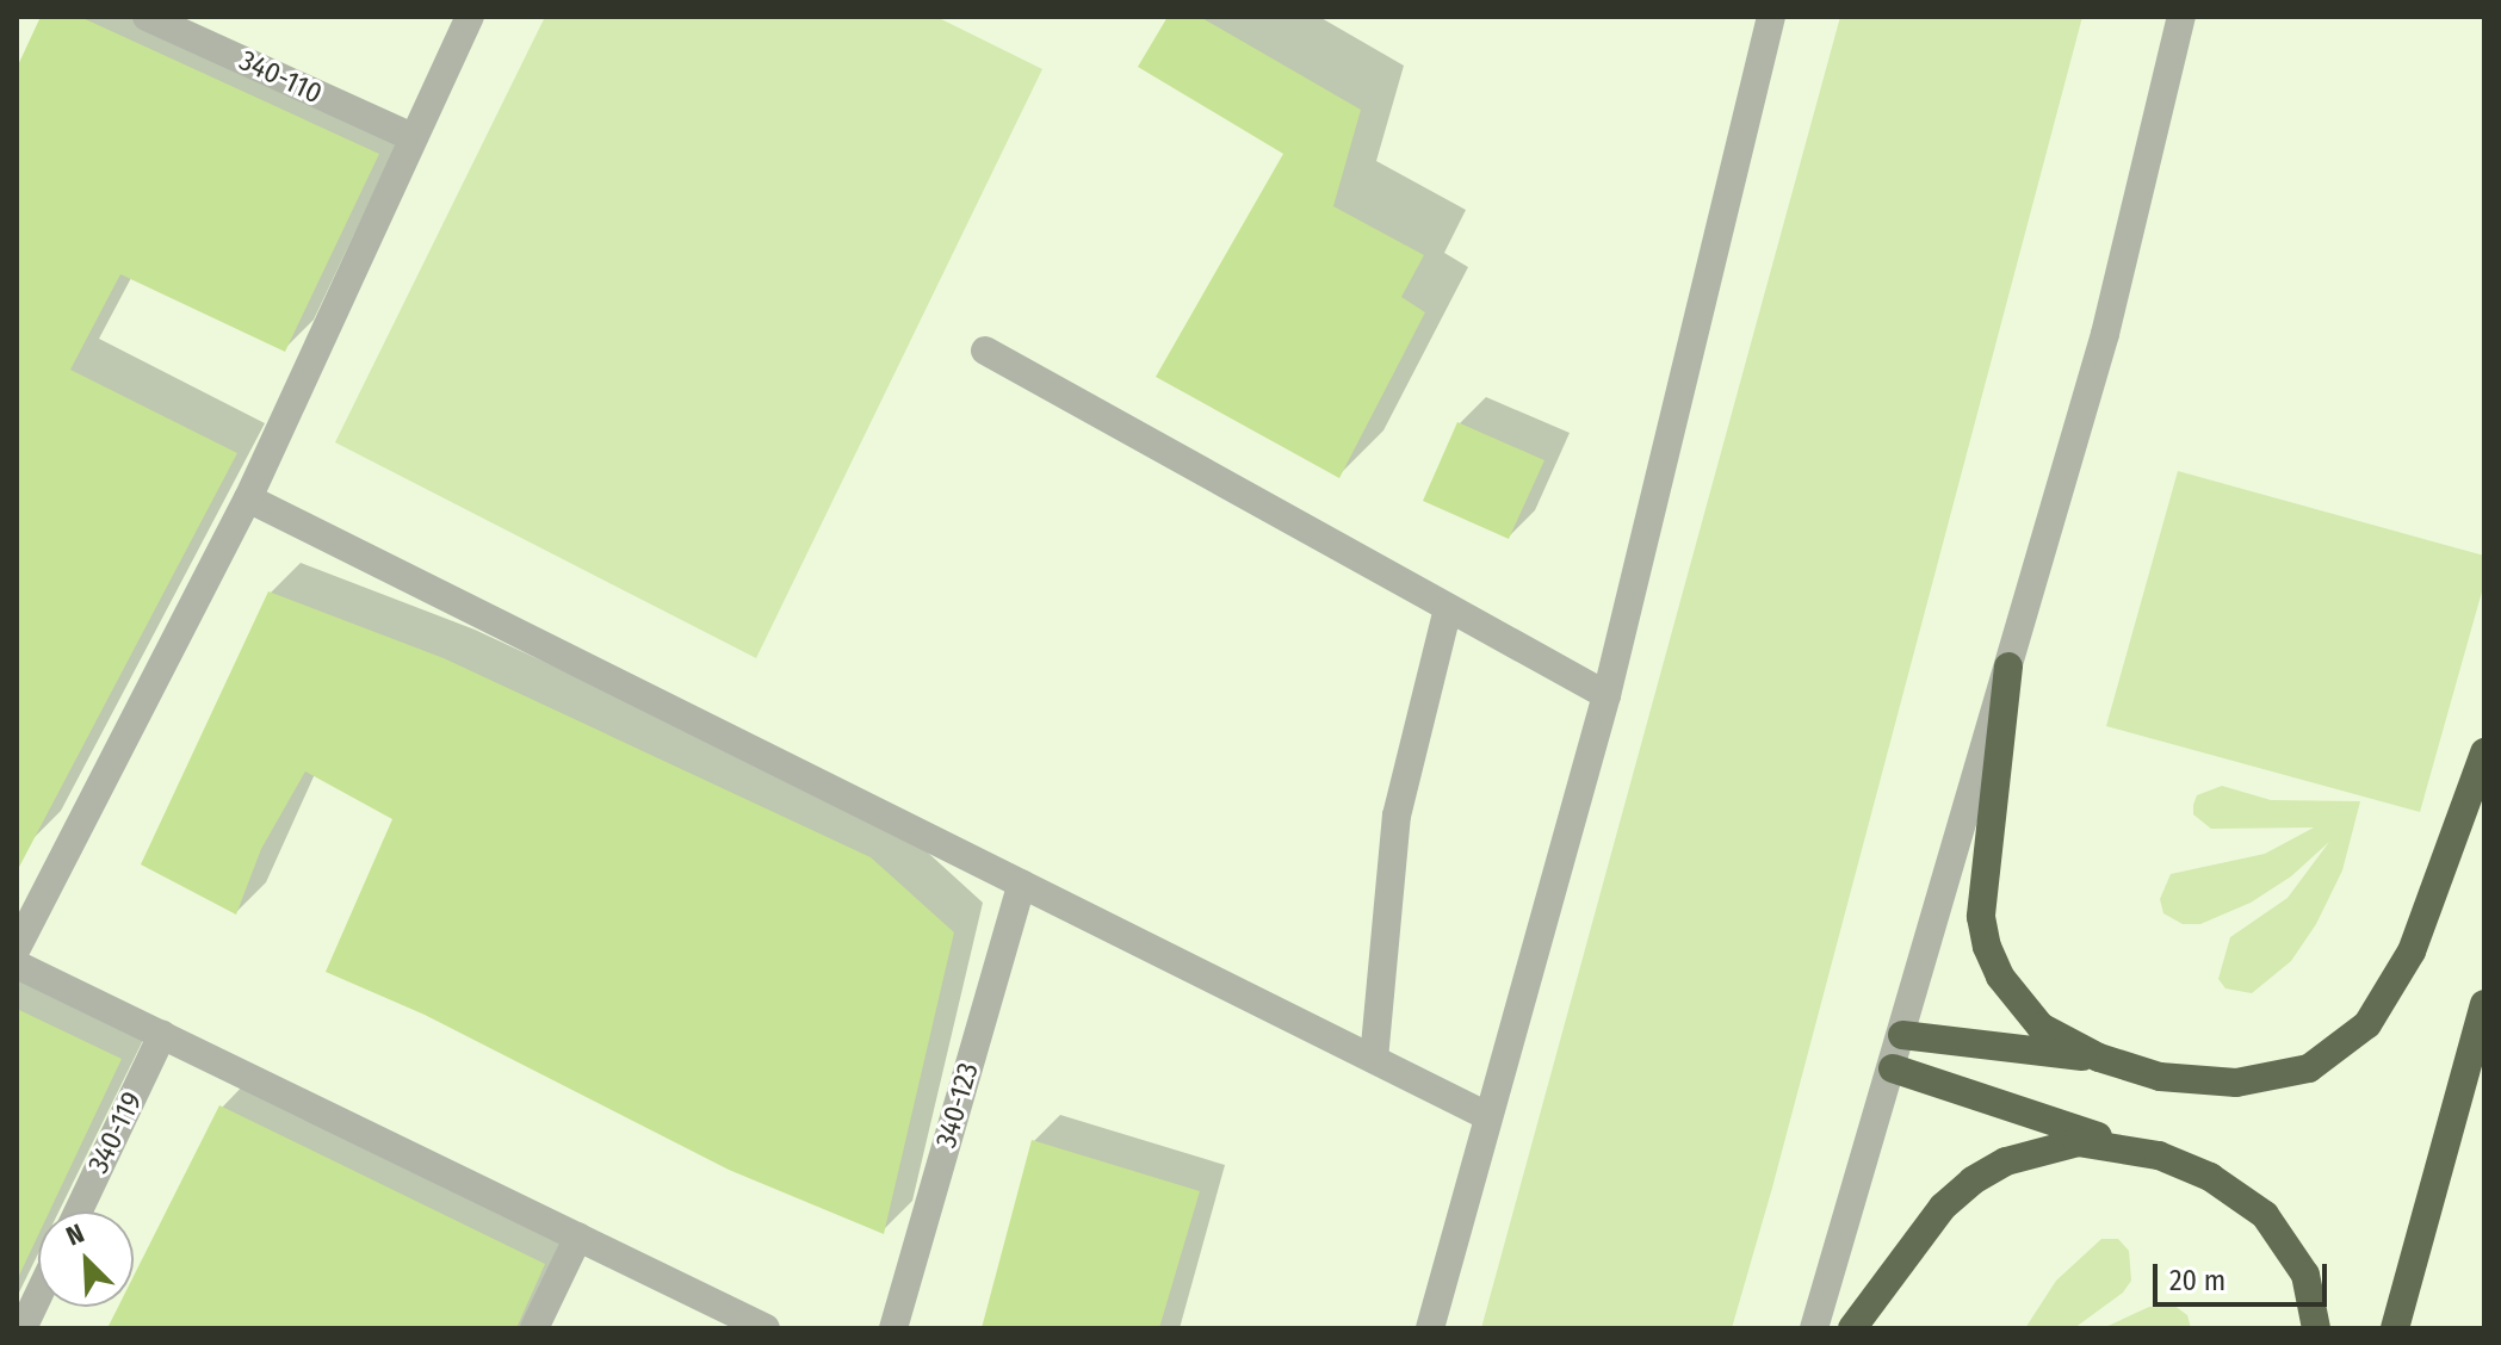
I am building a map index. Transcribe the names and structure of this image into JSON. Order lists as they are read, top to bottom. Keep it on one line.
{"streets":{"street":["340-110","340-123","340-119"]},"scale_bar":"20 m","north":"top left"}
